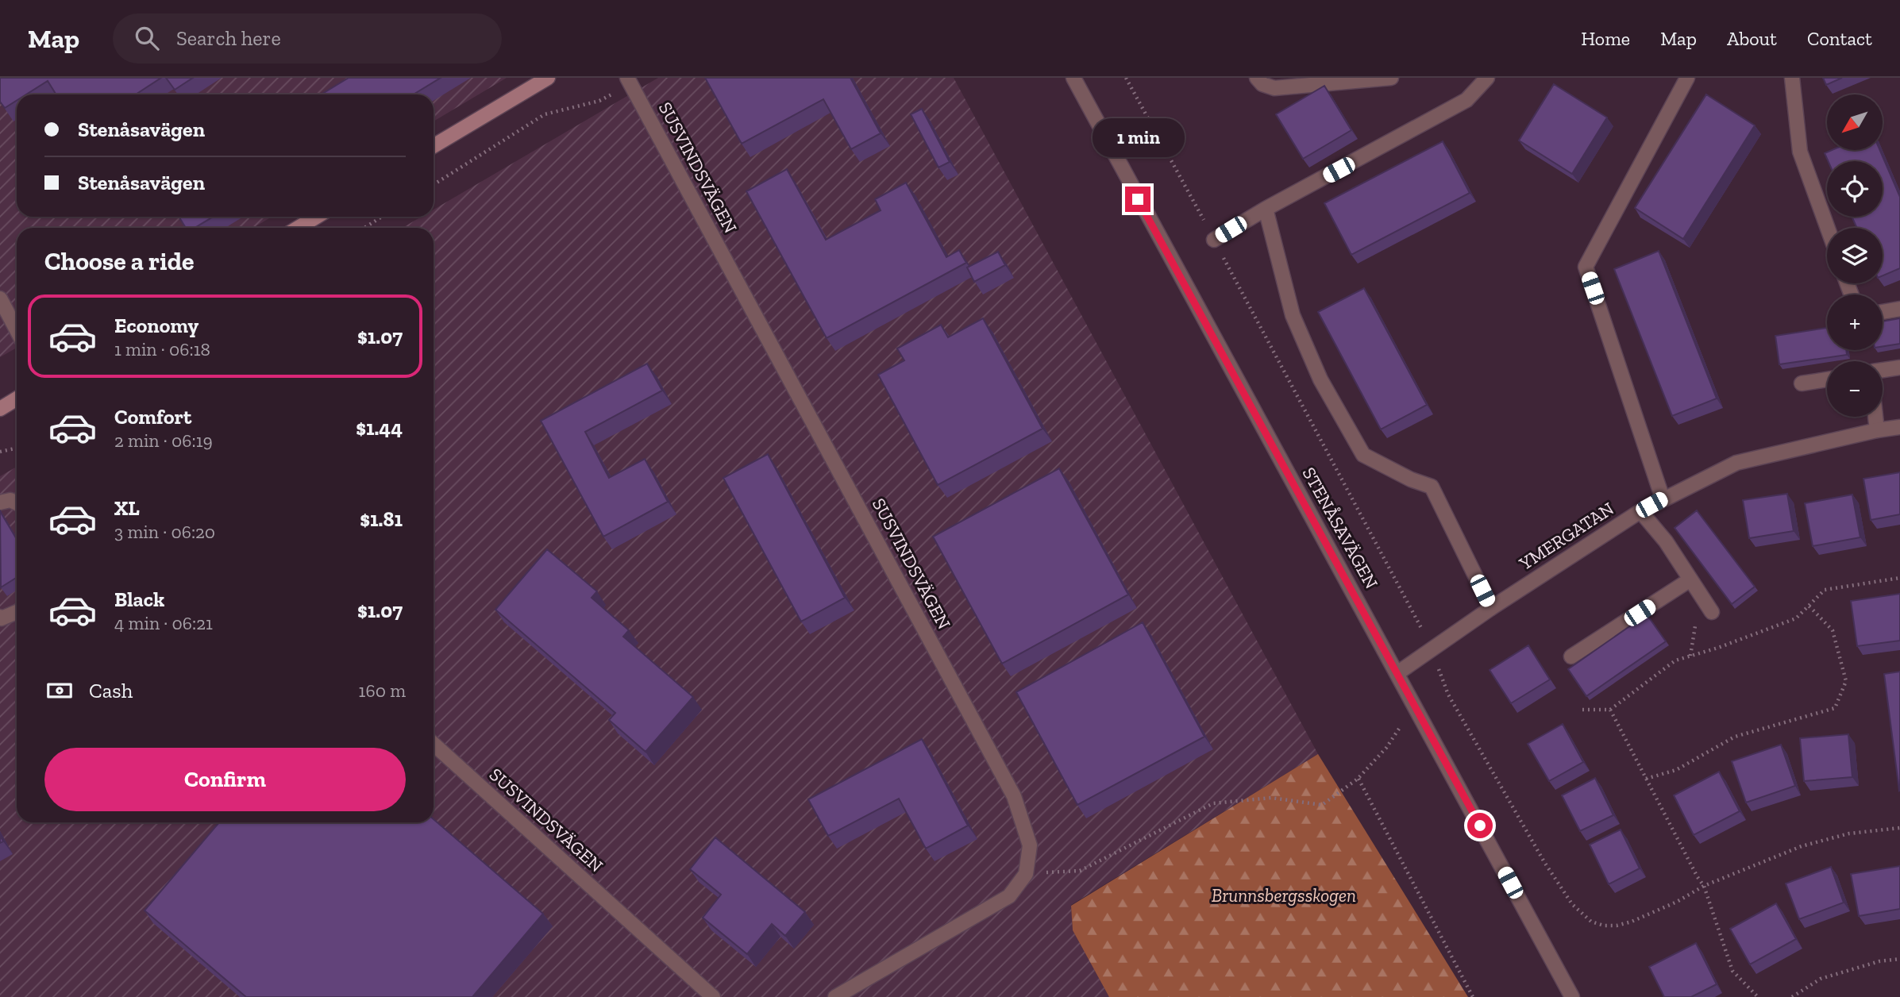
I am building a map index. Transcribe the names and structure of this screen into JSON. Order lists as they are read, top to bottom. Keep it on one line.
{"streets":{"street":["SUSVINDSVÄGEN","STENÅSAVÄGEN","YMERGATAN"]},"crossings":[["STENÅSAVÄGEN","YMERGATAN"]],"parks":["Brunnsbergsskogen"],"north":"bottom left","page":{"header":"Map","search":"Search here","nav":["Home","Map","About","Contact"],"map_buttons":["+","−"],"banner":["Stenåsavägen","Stenåsavägen"],"bubble":"1 min","heading":"Choose a ride","list":[{"name":"Economy","note":"1 min · 06:18","value":"$1.07"},{"name":"Comfort","note":"2 min · 06:19","value":"$1.44"},{"name":"XL","note":"3 min · 06:20","value":"$1.81"},{"name":"Black","note":"4 min · 06:21","value":"$1.07"}],"pay":["Cash","160 m"],"buttons":"Confirm"}}
